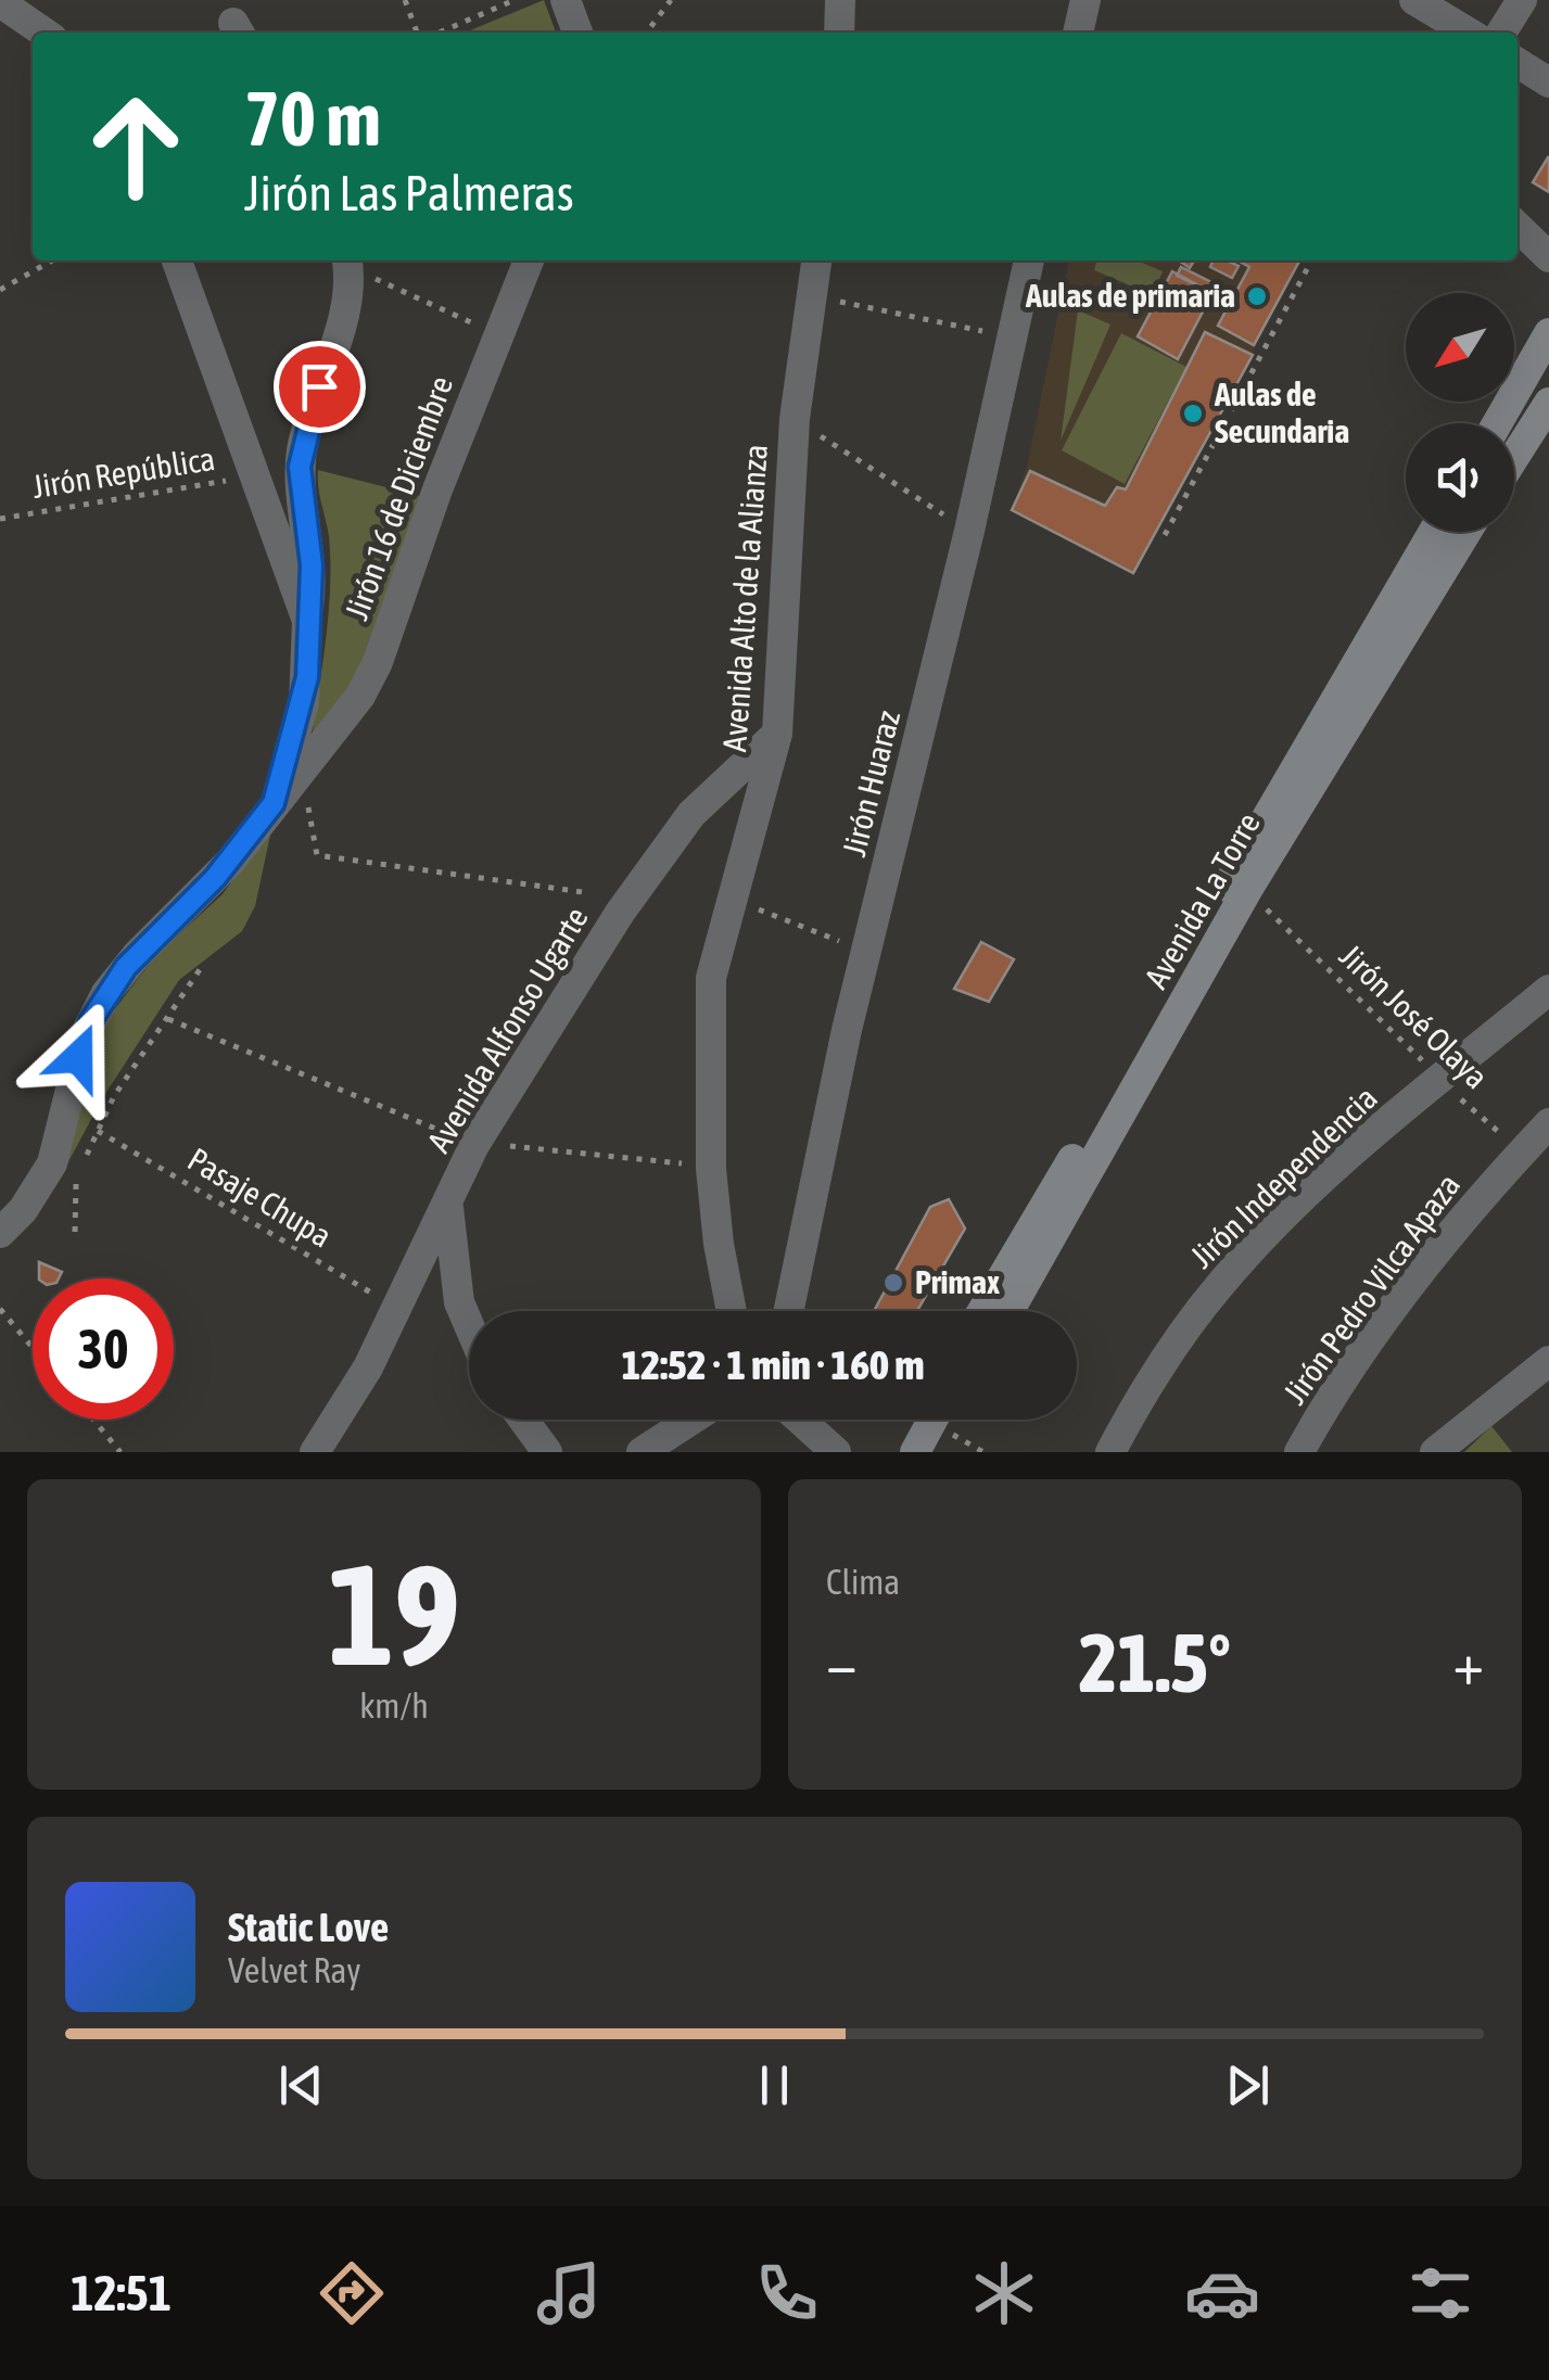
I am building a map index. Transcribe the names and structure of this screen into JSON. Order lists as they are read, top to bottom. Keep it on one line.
{"streets":{"main road":["Avenida La Torre"],"street":["Jirón 16 de Diciembre","Avenida Alto de la Alianza","Jirón Huaraz","Avenida Alfonso Ugarte","Jirón Independencia","Jirón Pedro Vilca Apaza"],"path":["Jirón República","Jirón José Olaya","Pasaje Chupa"]},"crossings":[["Avenida Alto de la Alianza","Avenida Alfonso Ugarte"],["Avenida La Torre","Jirón José Olaya"],["Jirón José Olaya","Jirón Independencia"],["Jirón José Olaya","Jirón Pedro Vilca Apaza"],["Avenida Alfonso Ugarte","Pasaje Chupa"]],"places":["Aulas de primaria","Aulas de Secundaria","Primax"],"north":"bottom left","page":{"turn":["70 m","Jirón Las Palmeras"],"limit":"30","trip":"12:52 · 1 min · 160 m","tile":[["19","km/h"],"Clima"],"heat":["−","21.5°","+"],"song":["Static Love","Velvet Ray"],"tabs":"12:51"}}
